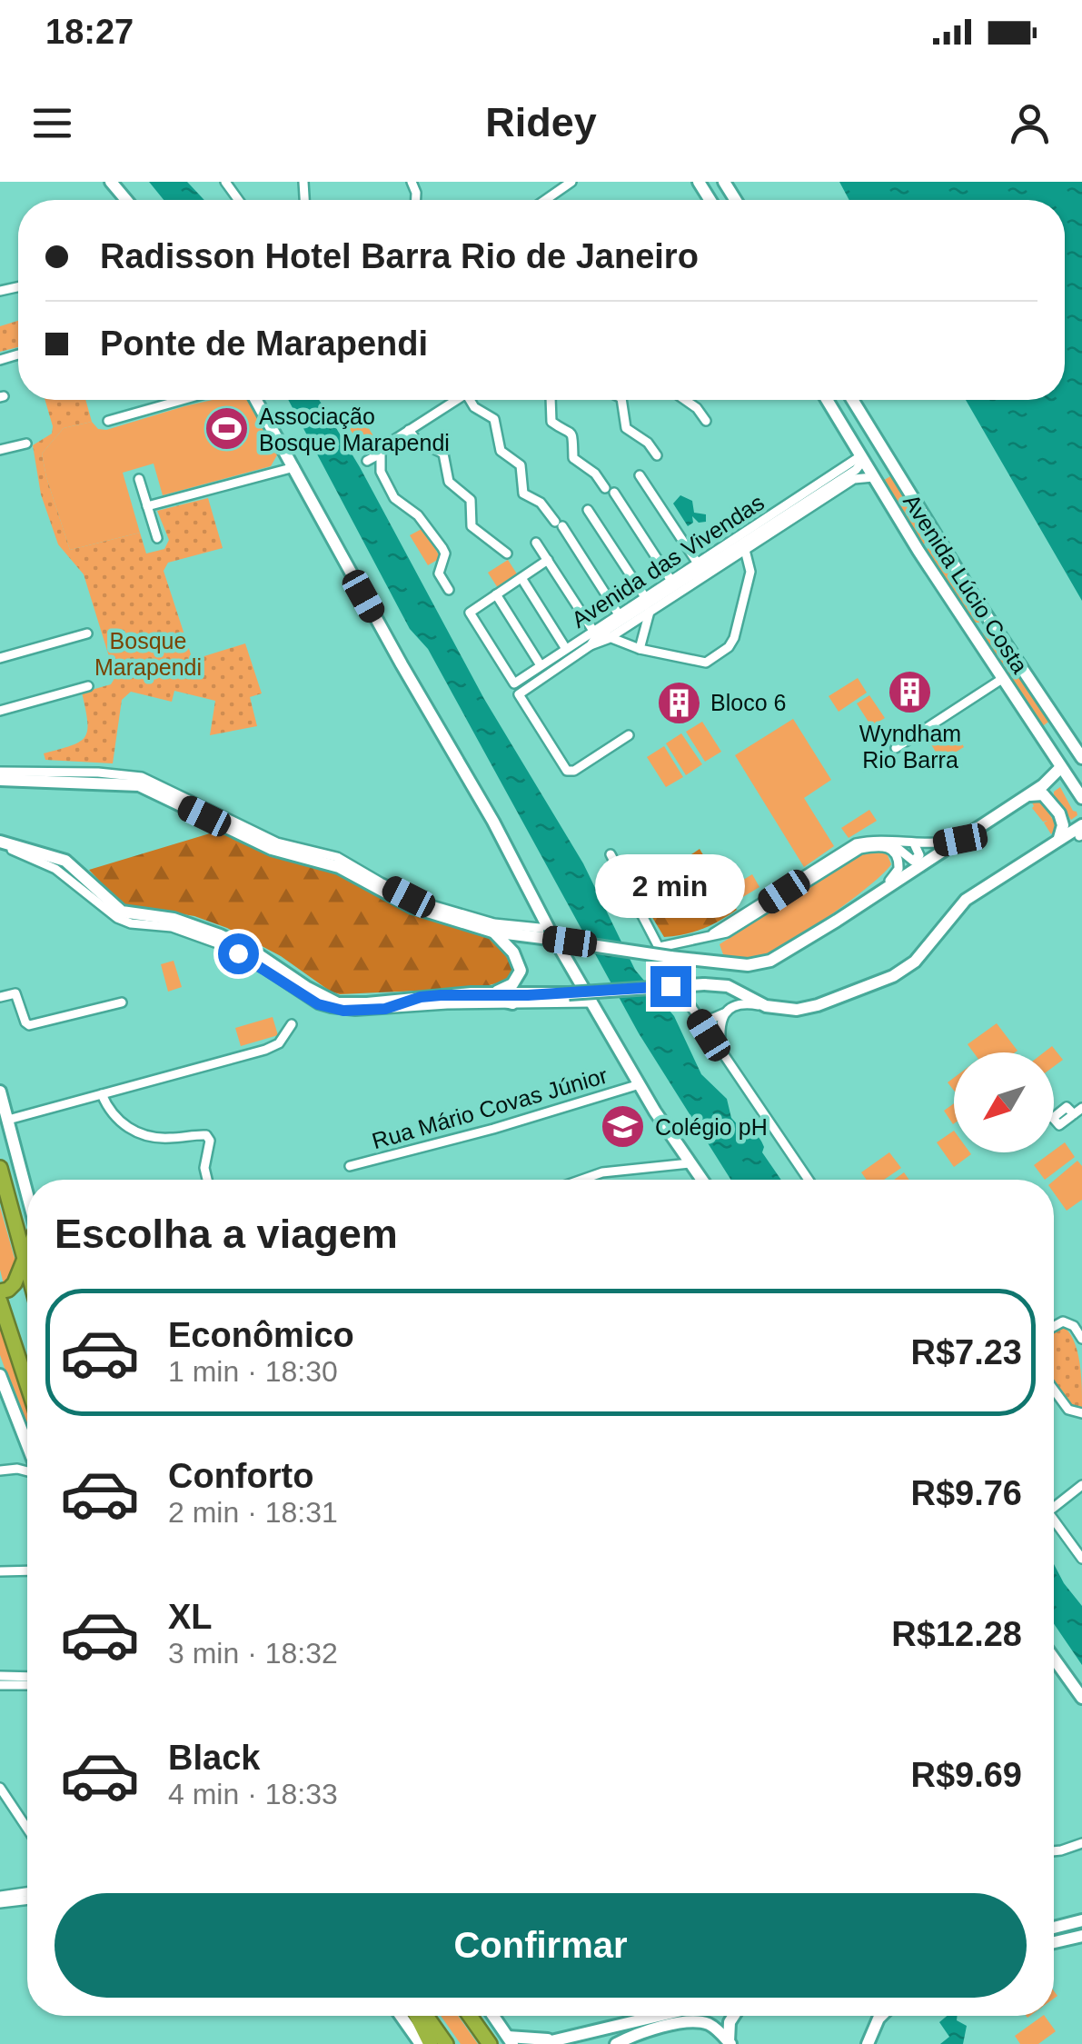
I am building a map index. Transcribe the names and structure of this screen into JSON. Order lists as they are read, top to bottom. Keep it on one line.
{"streets":{"street":["Avenida das Vivendas","Avenida Lúcio Costa","Rua Mário Covas Júnior"]},"crossings":[["Avenida das Vivendas","Avenida Lúcio Costa"]],"parks":["Bosque Marapendi"],"places":{"sports":["Associação Bosque Marapendi"],"building":["Wyndham Rio Barra","Bloco 6"],"school or university":["Colégio pH"]},"north":"bottom left","page":{"status":"18:27","header":"Ridey","banner":["Radisson Hotel Barra Rio de Janeiro","Ponte de Marapendi"],"bubble":"2 min","heading":"Escolha a viagem","list":[{"name":"Econômico","note":"1 min · 18:30","value":"R$7.23"},{"name":"Conforto","note":"2 min · 18:31","value":"R$9.76"},{"name":"XL","note":"3 min · 18:32","value":"R$12.28"},{"name":"Black","note":"4 min · 18:33","value":"R$9.69"}],"buttons":"Confirmar"}}
